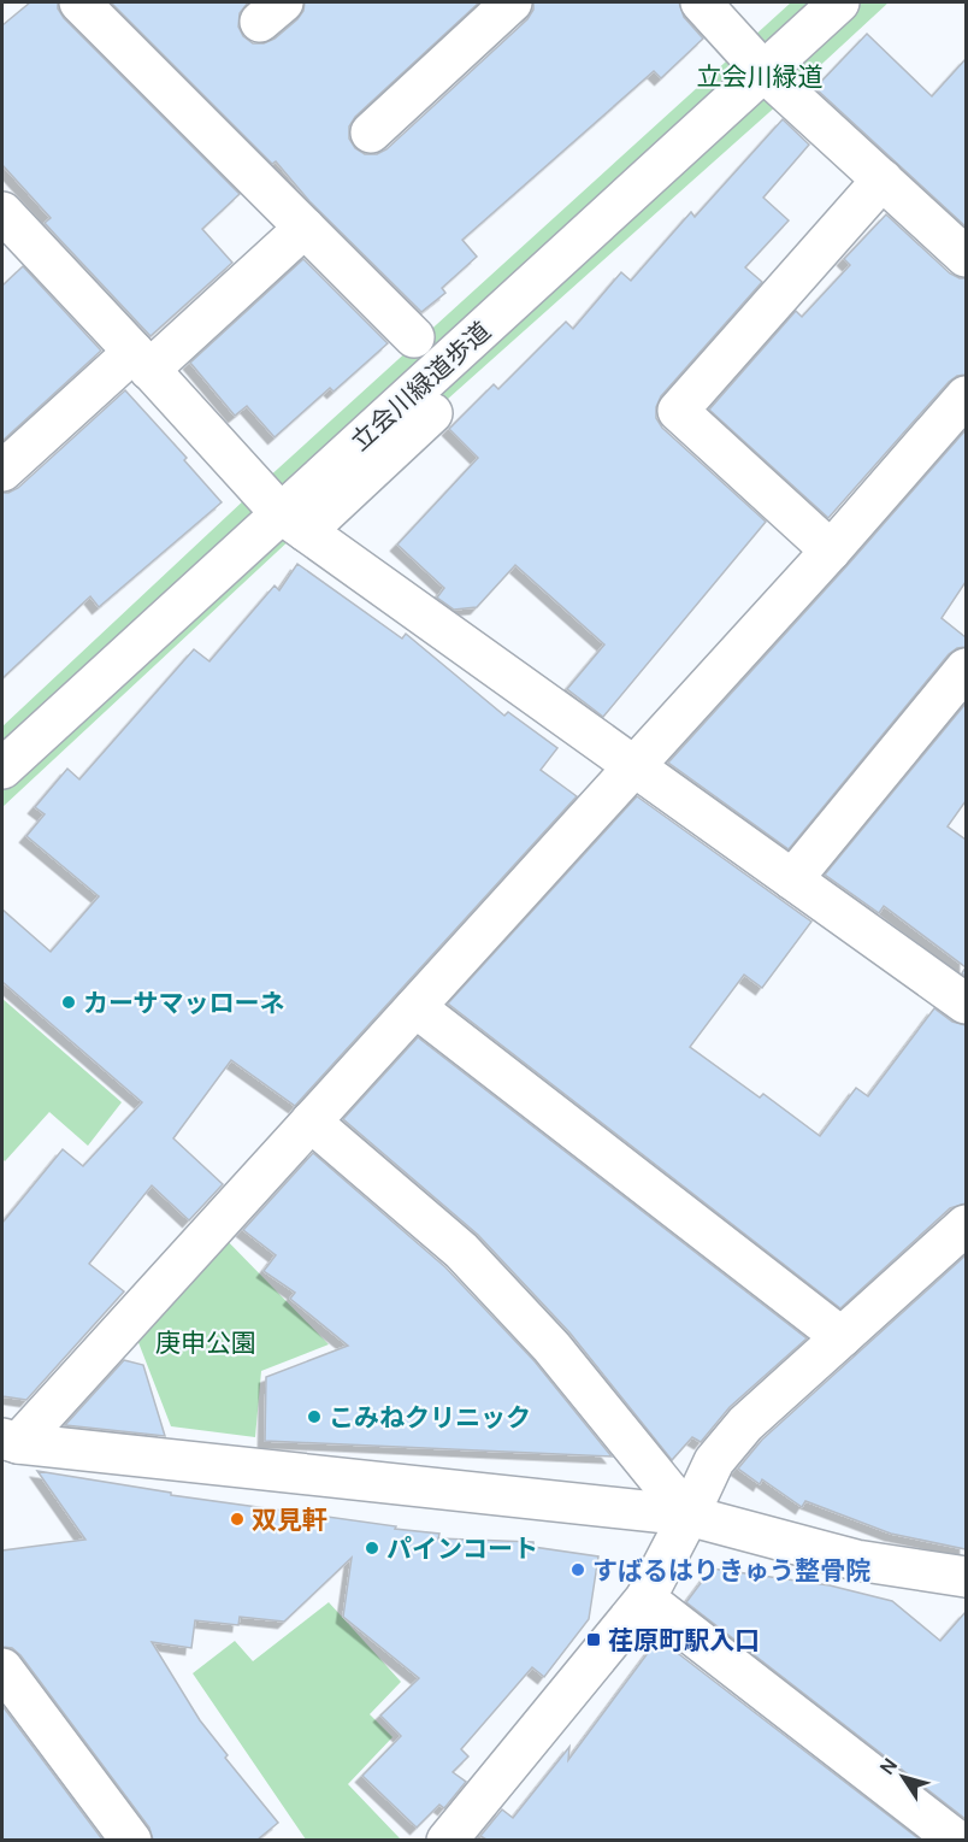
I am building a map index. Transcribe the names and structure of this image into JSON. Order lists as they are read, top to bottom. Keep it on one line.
{"streets":{"street":["立会川緑道歩道"]},"parks":["立会川緑道","庚申公園"],"places":{"other":["カーサマッローネ","こみねクリニック","双見軒","パインコート","すばるはりきゅう整骨院"],"transit":["荏原町駅入口"]},"north":"top left"}
